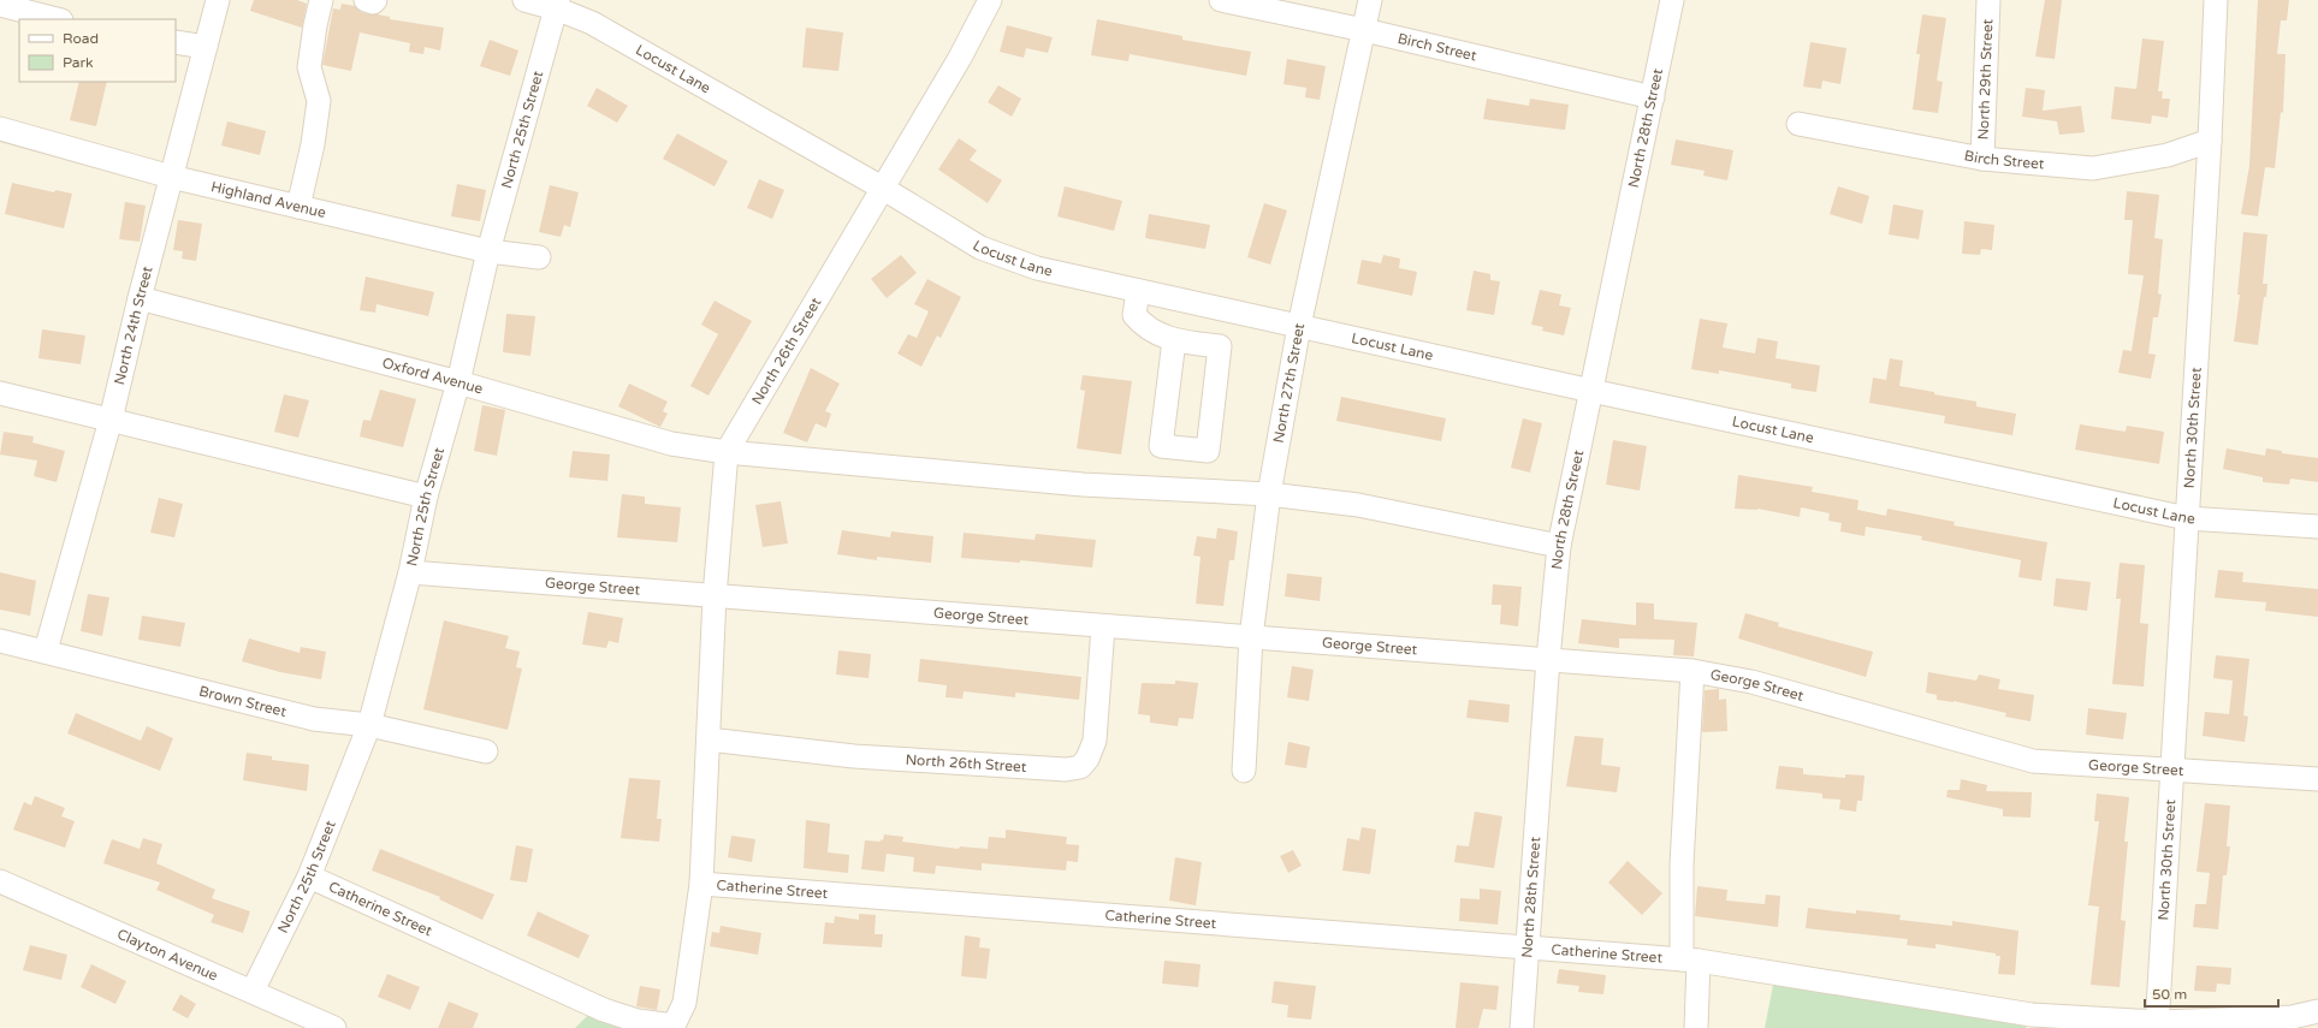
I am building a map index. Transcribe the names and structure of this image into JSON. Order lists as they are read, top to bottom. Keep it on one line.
{"streets":{"street":["Birch Street","Locust Lane","North 29th Street","North 28th Street","North 25th Street","Highland Avenue","North 24th Street","North 26th Street","Oxford Avenue","North 27th Street","North 30th Street","George Street","Brown Street","Catherine Street","Clayton Avenue"]},"crossings":[["Birch Street","North 29th Street"],["Birch Street","North 28th Street"],["Birch Street","North 27th Street"],["Birch Street","North 30th Street"],["Locust Lane","North 28th Street"],["Locust Lane","North 25th Street"],["Locust Lane","North 26th Street"],["Locust Lane","North 27th Street"],["Locust Lane","North 30th Street"],["North 28th Street","George Street"],["North 28th Street","Catherine Street"],["North 25th Street","Highland Avenue"],["North 25th Street","Oxford Avenue"],["North 25th Street","George Street"],["North 25th Street","Brown Street"],["North 25th Street","Catherine Street"],["North 25th Street","Clayton Avenue"],["Highland Avenue","North 24th Street"],["North 24th Street","Oxford Avenue"],["North 24th Street","Brown Street"],["North 26th Street","Oxford Avenue"],["North 26th Street","George Street"],["North 26th Street","Catherine Street"],["North 27th Street","George Street"],["North 30th Street","George Street"],["North 30th Street","Catherine Street"]],"legend":["Road","Park"],"scale_bar":"50 m"}
